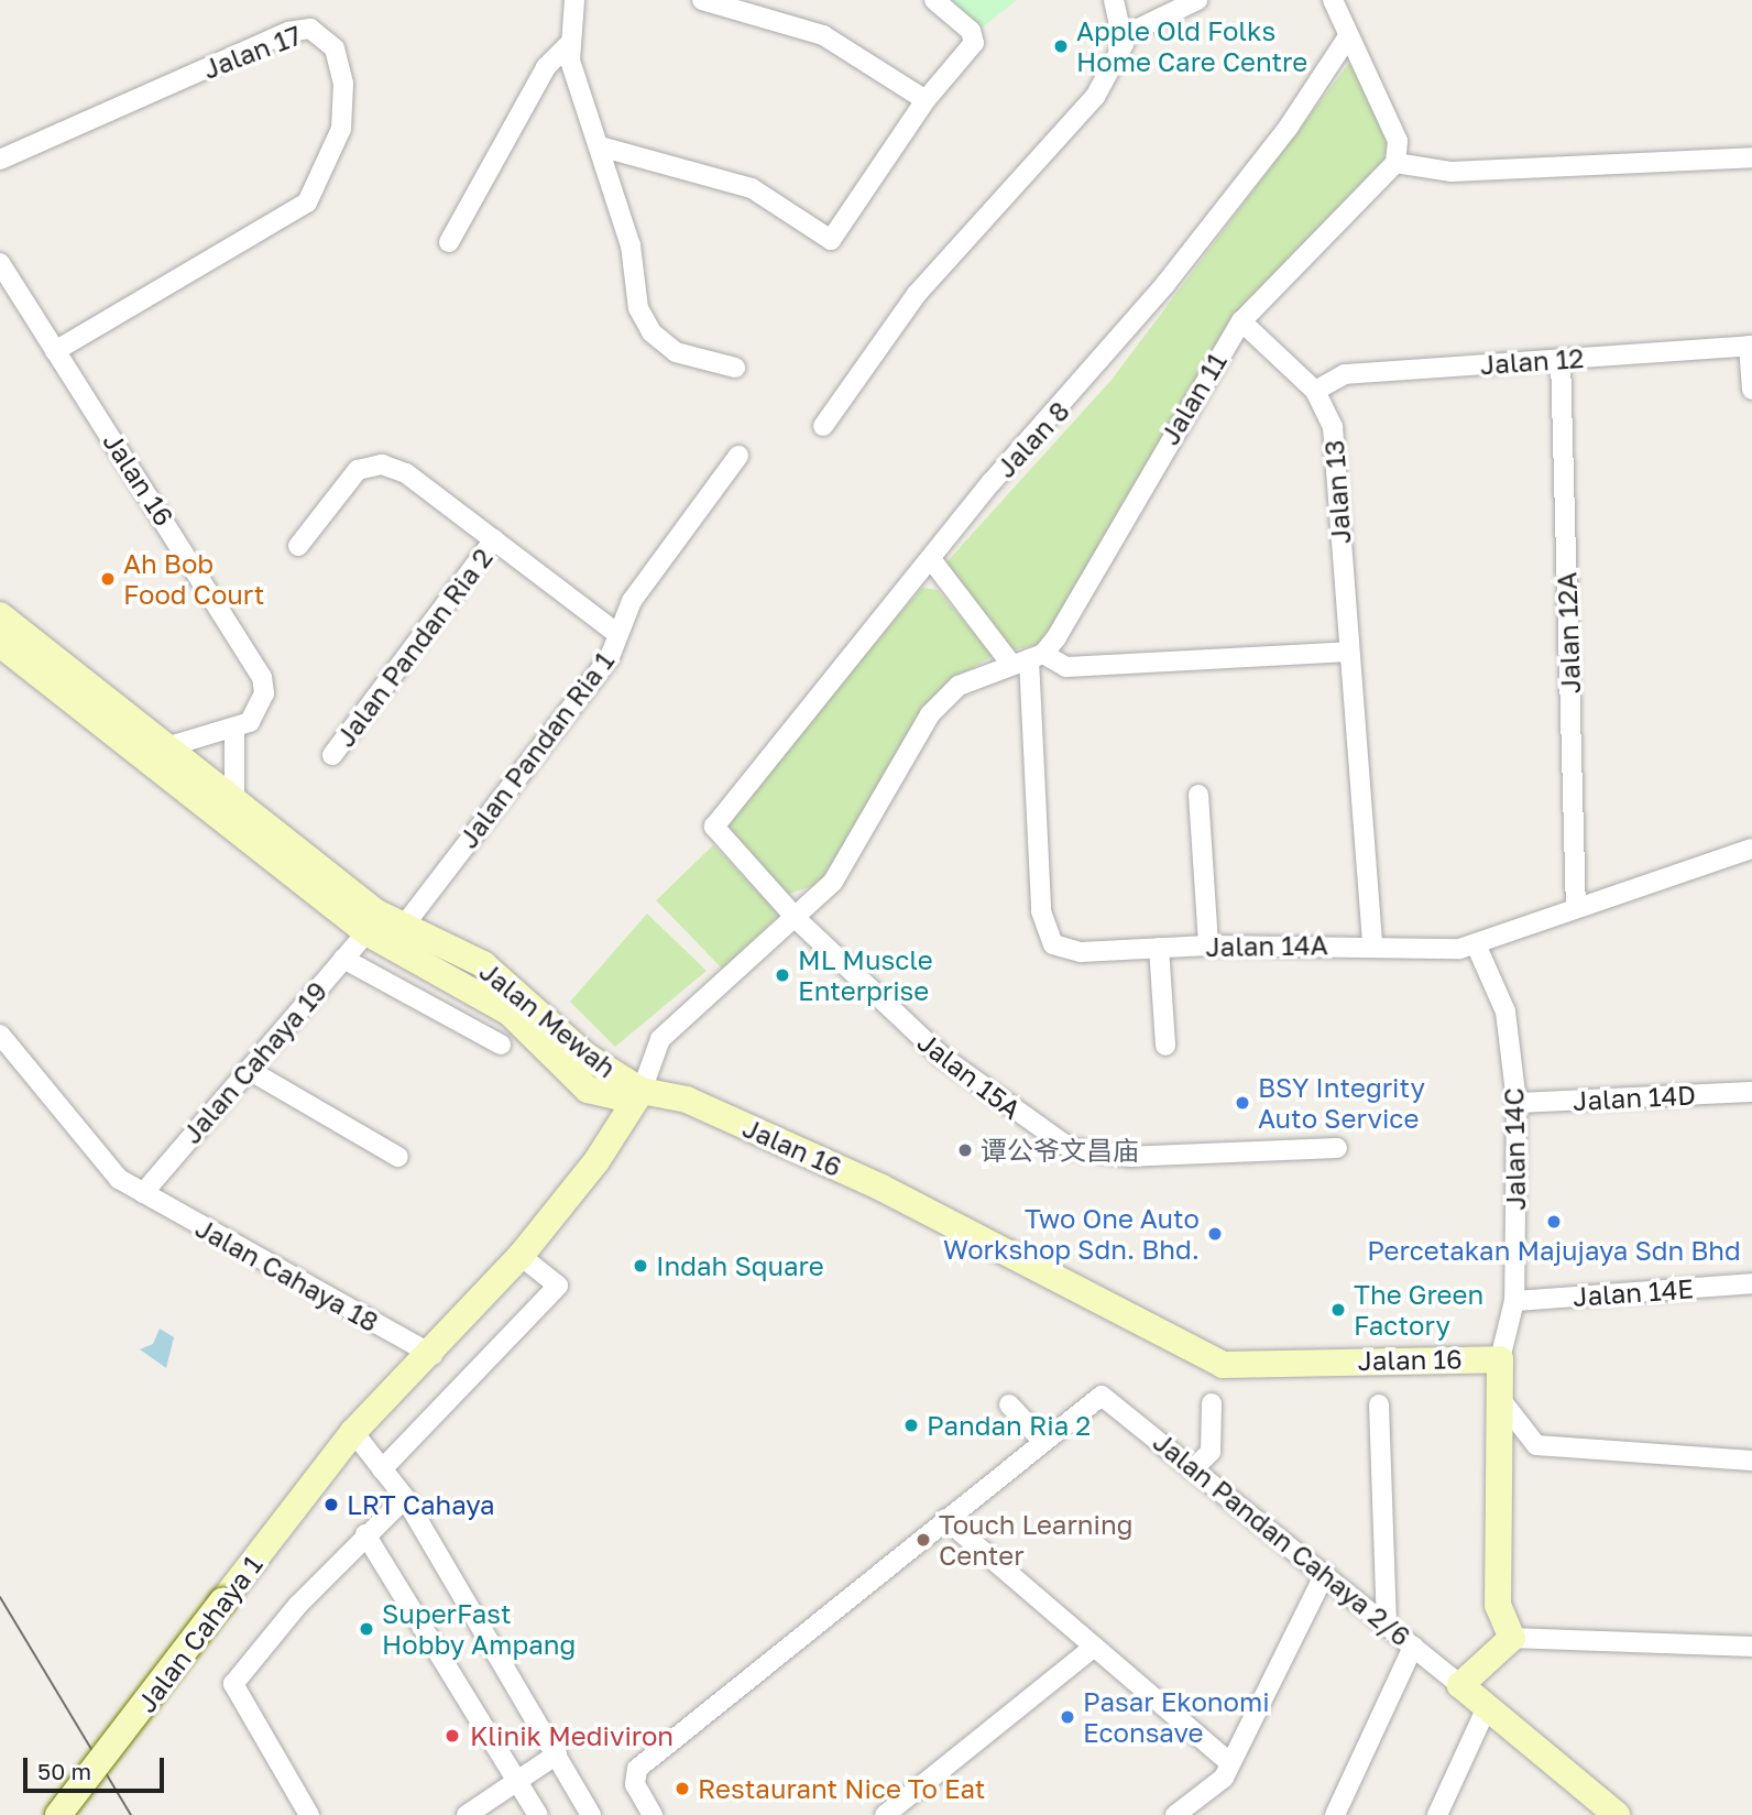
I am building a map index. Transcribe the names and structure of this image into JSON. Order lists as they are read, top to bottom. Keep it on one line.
{"streets":{"street":["Jalan 17","Jalan 12","Jalan 11","Jalan 8","Jalan 16","Jalan 13","Jalan 12A","Jalan Pandan Ria 2","Jalan Pandan Ria 1","Jalan 14A","Jalan Mewah","Jalan Cahaya 19","Jalan 15A","Jalan 14D","Jalan 14C","Jalan Cahaya 18","Jalan 14E","Jalan Pandan Cahaya 2/6","Jalan Cahaya 1"]},"crossings":[["Jalan 17","Jalan 16"],["Jalan 12","Jalan 13"],["Jalan 12","Jalan 12A"],["Jalan 11","Jalan 13"],["Jalan 11","Jalan 14A"],["Jalan 8","Jalan 15A"],["Jalan 16","Jalan Mewah"],["Jalan 16","Jalan 14C"],["Jalan 16","Jalan Cahaya 1"],["Jalan 13","Jalan 14A"],["Jalan 12A","Jalan 14A"],["Jalan Pandan Ria 1","Jalan Mewah"],["Jalan 14A","Jalan 14C"],["Jalan Mewah","Jalan Cahaya 19"],["Jalan Mewah","Jalan Cahaya 1"],["Jalan Cahaya 19","Jalan Cahaya 18"],["Jalan 14D","Jalan 14C"],["Jalan 14C","Jalan 14E"],["Jalan Cahaya 18","Jalan Cahaya 1"]],"places":["Apple Old Folks Home Care Centre","Ah Bob Food Court","ML Muscle Enterprise","BSY Integrity Auto Service","谭公爷文昌庙","Percetakan Majujaya Sdn Bhd","Two One Auto Workshop Sdn. Bhd.","Indah Square","The Green Factory","Pandan Ria 2","LRT Cahaya","Touch Learning Center","SuperFast Hobby Ampang","Pasar Ekonomi Econsave","Klinik Mediviron","Restaurant Nice To Eat"],"scale_bar":"50 m"}
